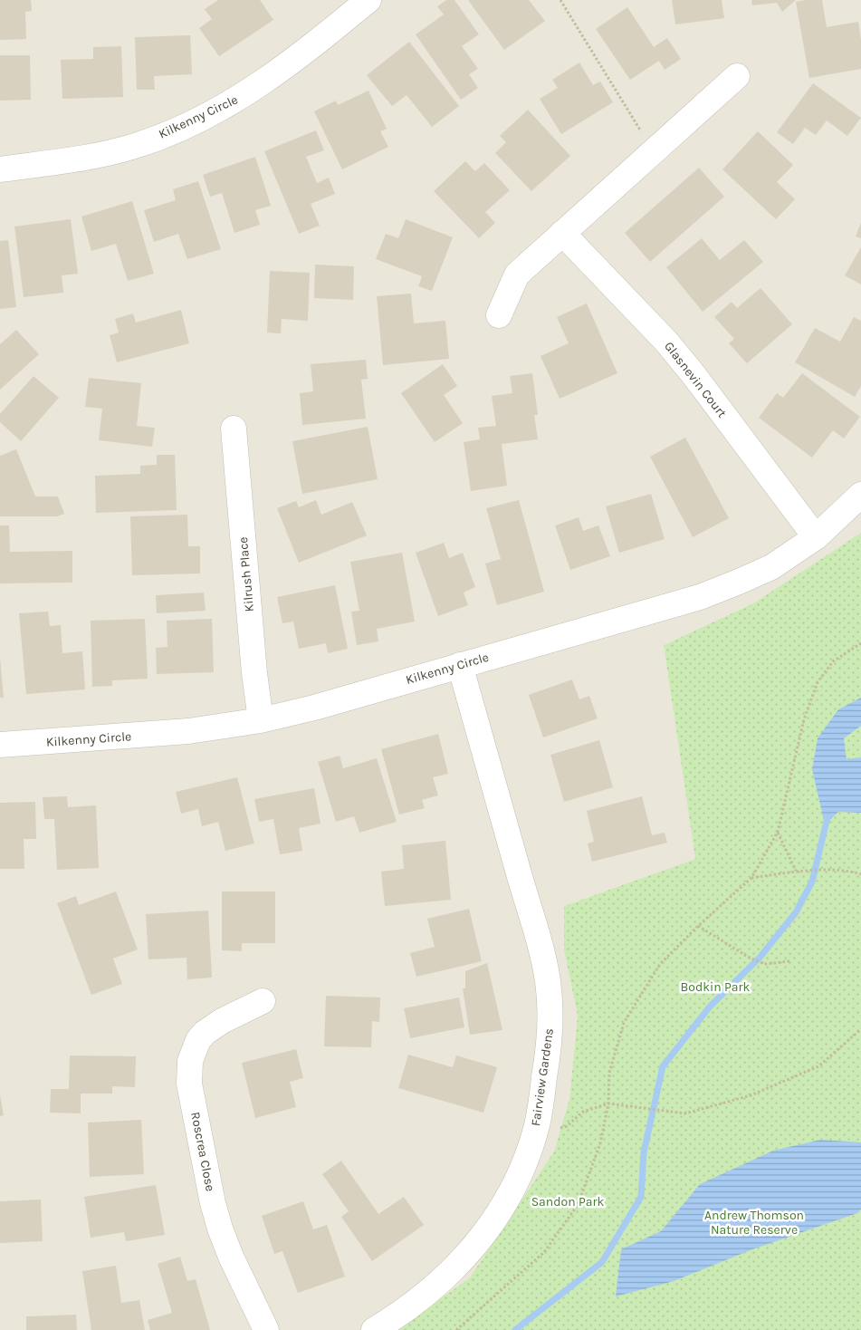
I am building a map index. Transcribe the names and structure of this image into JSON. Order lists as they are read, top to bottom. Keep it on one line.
{"streets":{"street":["Kilkenny Circle","Glasnevin Court","Kilrush Place","Fairview Gardens","Roscrea Close"]},"crossings":[["Kilkenny Circle","Glasnevin Court"],["Kilkenny Circle","Kilrush Place"],["Kilkenny Circle","Fairview Gardens"]],"parks":["Bodkin Park","Sandon Park","Andrew Thomson Nature Reserve"]}
